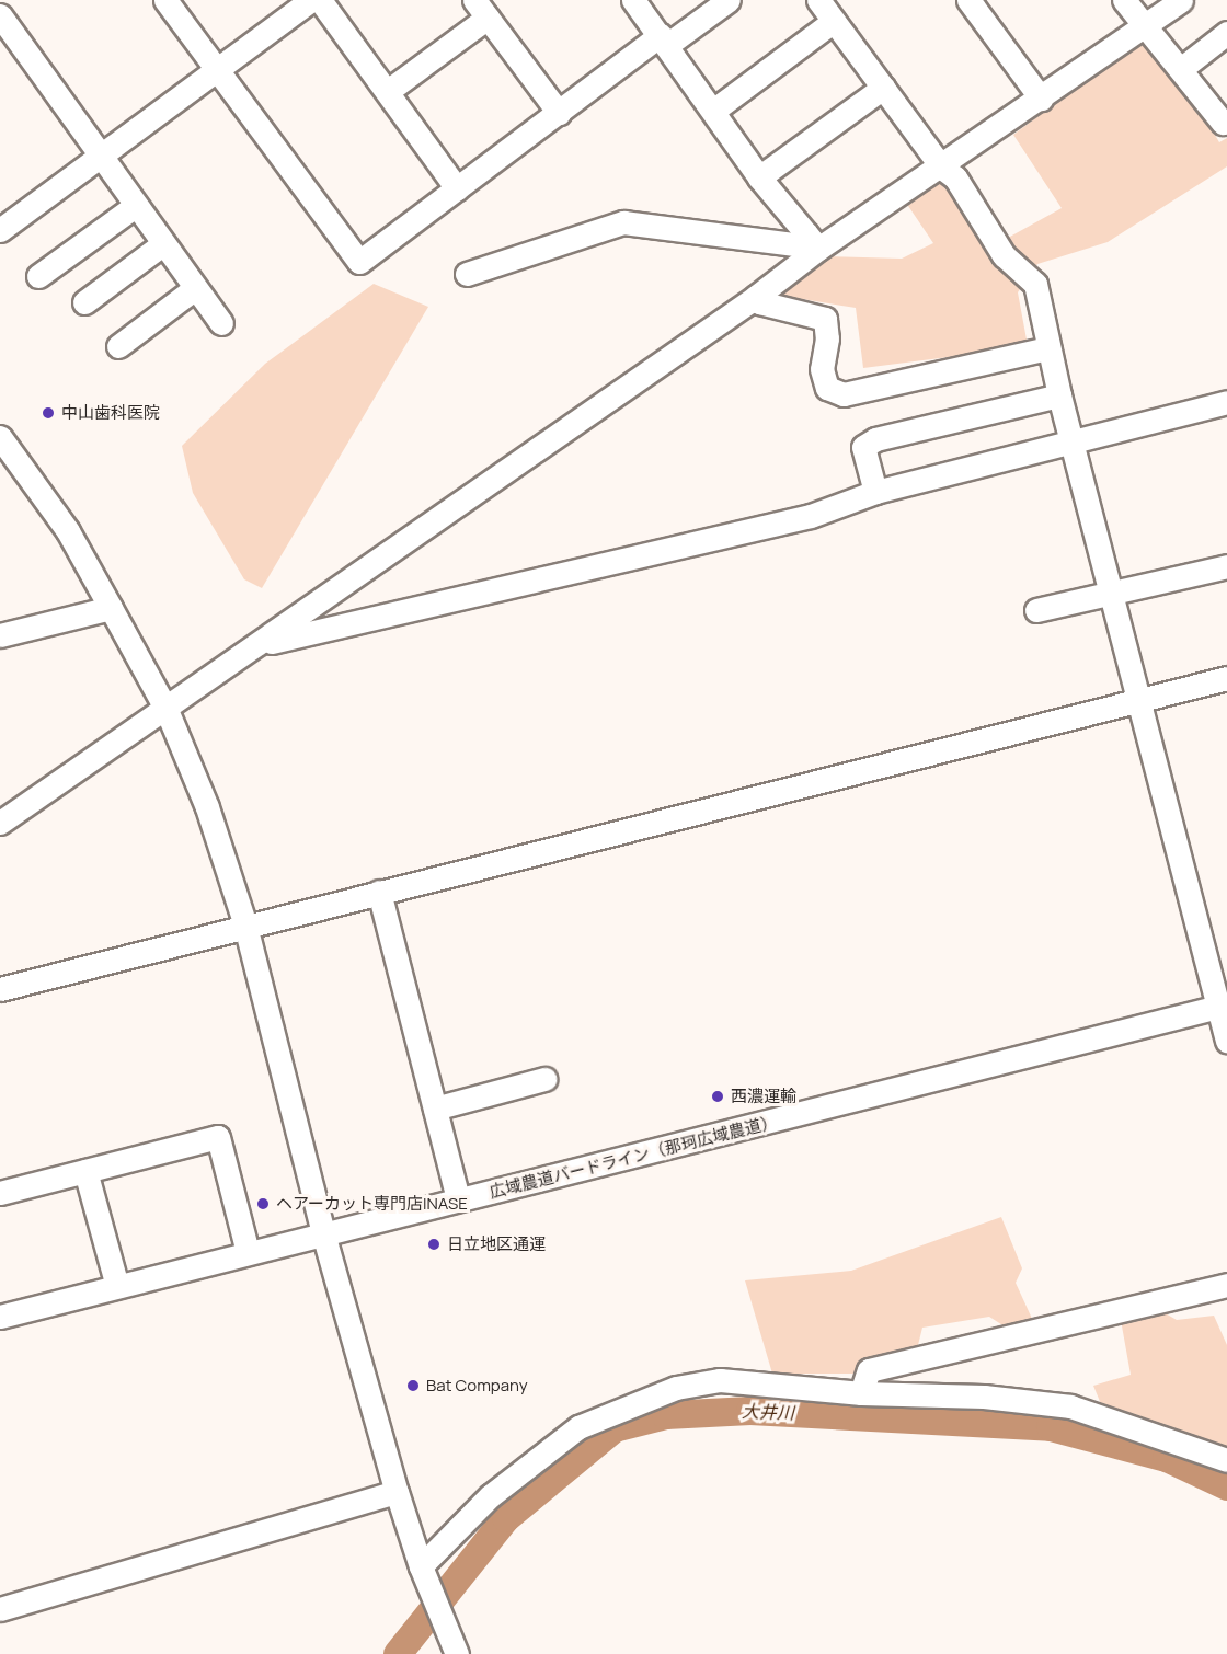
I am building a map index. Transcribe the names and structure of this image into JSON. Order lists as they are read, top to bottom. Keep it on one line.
{"streets":{"street":["広域農道バードライン（那珂広域農道）"]},"water":["大井川"],"places":["中山歯科医院","西濃運輸","ヘアーカット専門店INASE","日立地区通運","Bat Company"]}
